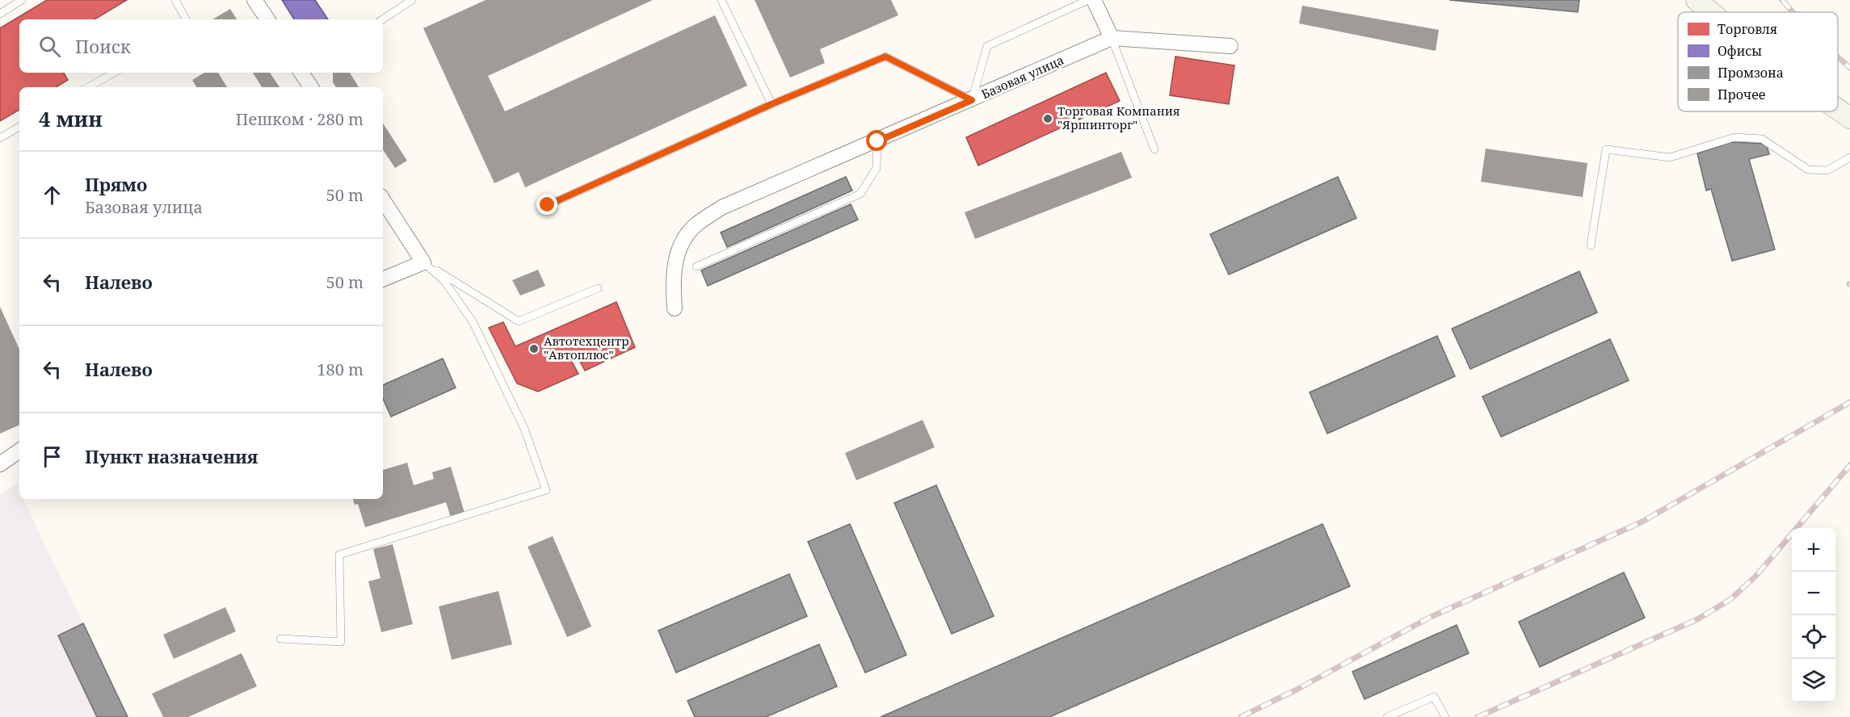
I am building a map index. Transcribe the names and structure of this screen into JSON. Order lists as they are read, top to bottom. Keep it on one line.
{"streets":{"street":["Базовая улица"]},"places":["Торговая Компания \"Яршинторг\"","Автотехцентр \"Автоплюс\""],"legend":["Торговля","Офисы","Промзона","Прочее"],"page":{"search":"Поиск","heading":["4 мин","Пешком · 280 m"],"list":[["Прямо","Базовая улица","50 m"],["Налево","50 m"],["Налево","180 m"],"Пункт назначения"],"map_buttons":["+","−"]}}
